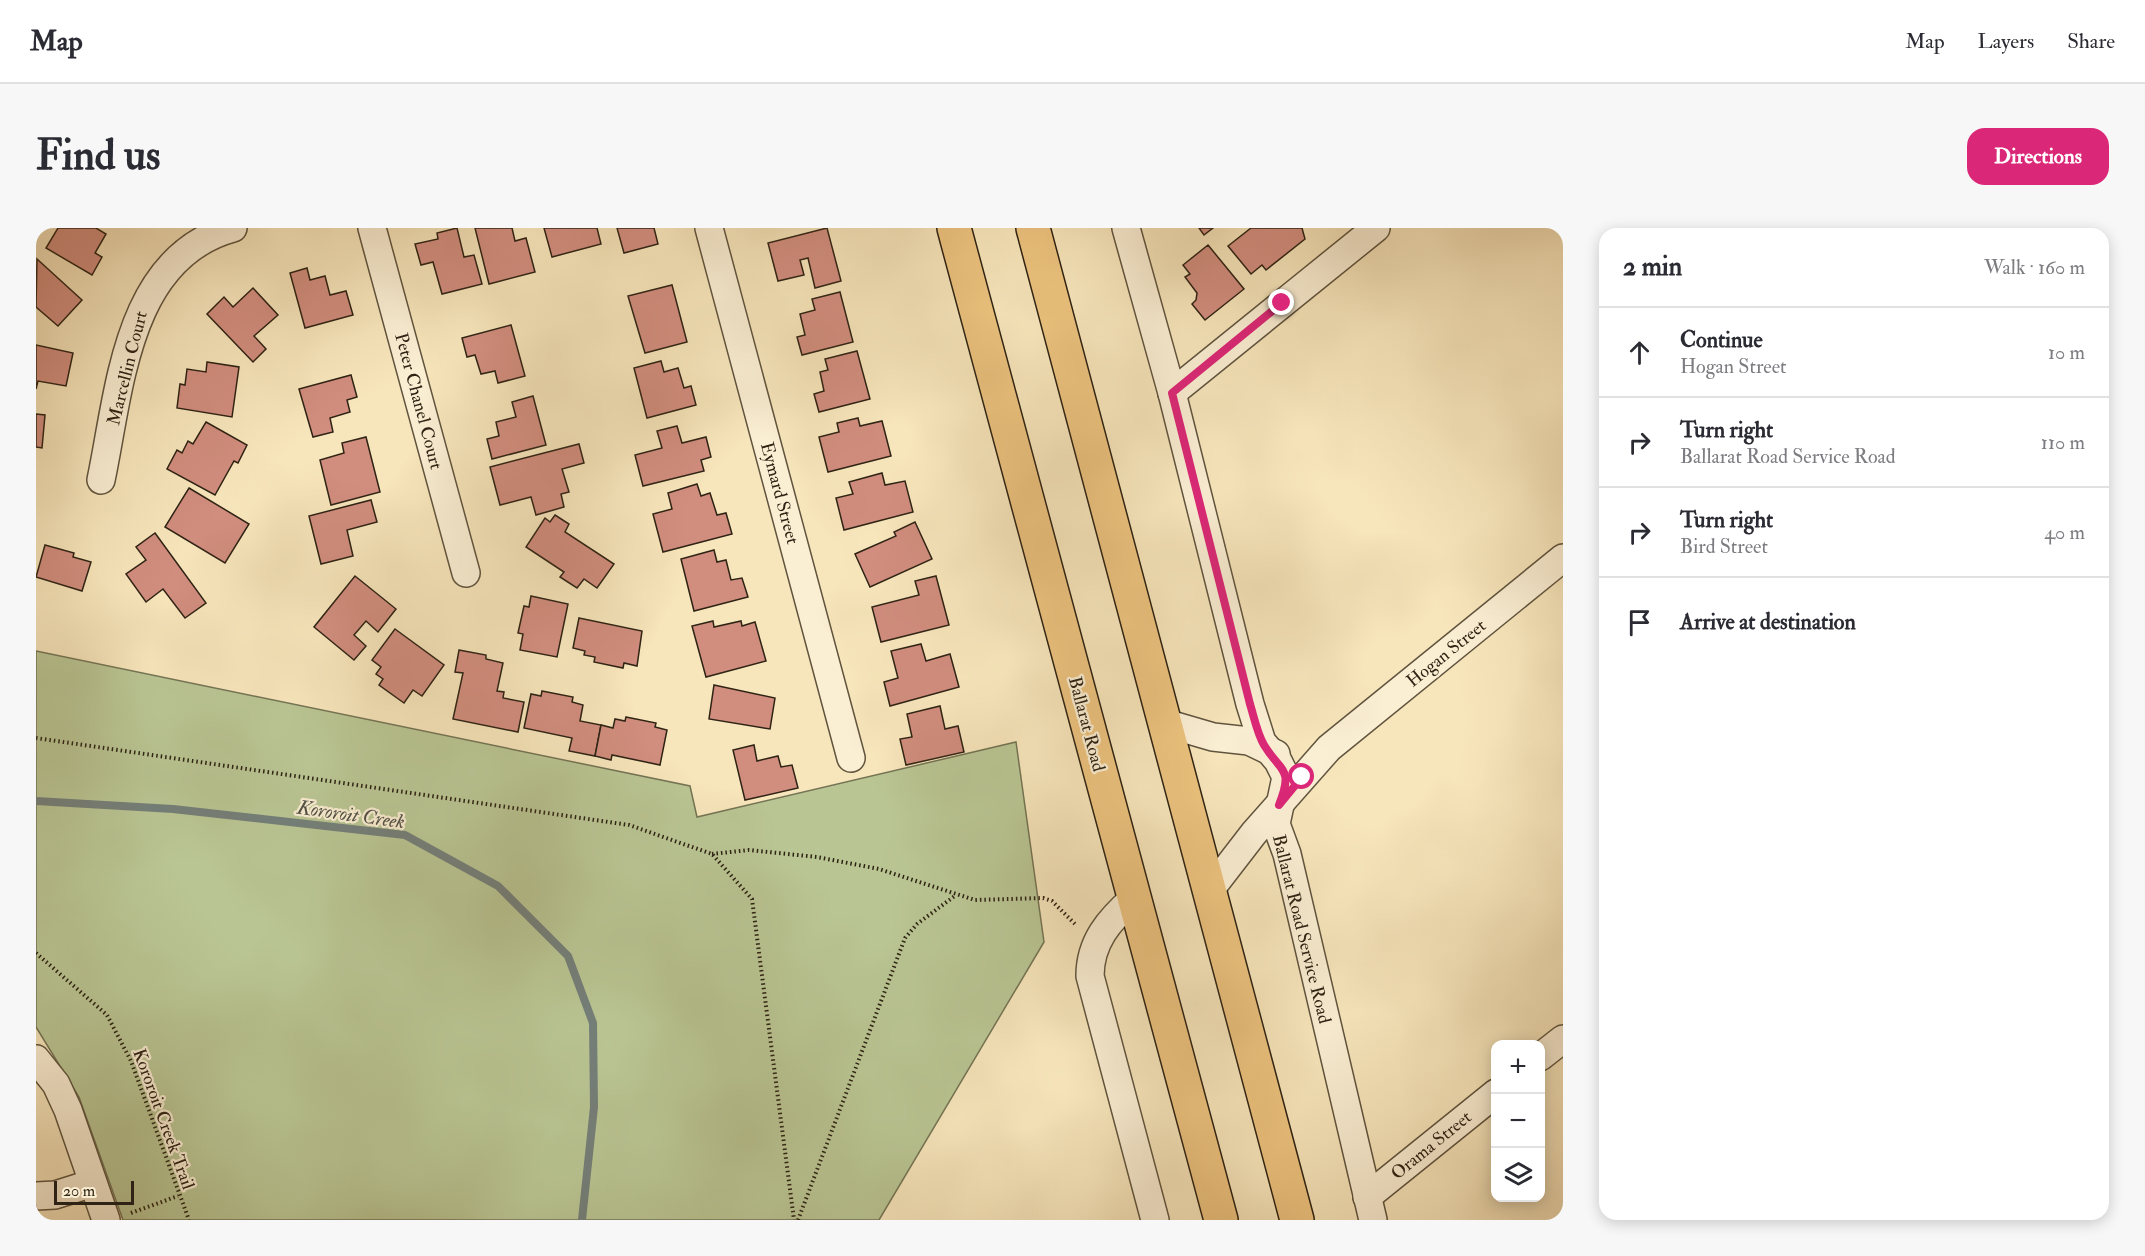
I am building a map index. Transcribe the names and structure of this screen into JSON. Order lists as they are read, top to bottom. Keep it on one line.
{"streets":{"highway":["Ballarat Road"],"street":["Marcellin Court","Peter Chanel Court","Eymard Street","Hogan Street","Ballarat Road Service Road","Orama Street"],"path":["Kororoit Creek Trail"]},"crossings":[["Hogan Street","Ballarat Road Service Road"],["Ballarat Road Service Road","Orama Street"]],"water":["Kororoit Creek"],"scale_bar":"20 m","page":{"header":"Map","nav":["Map","Layers","Share"],"buttons":"Directions","title":"Find us","heading":["2 min","Walk · 160 m"],"list":[["Continue","Hogan Street","10 m"],["Turn right","Ballarat Road Service Road","110 m"],["Turn right","Bird Street","40 m"],"Arrive at destination"],"map_buttons":["+","−"],"scale":"20 m"}}
